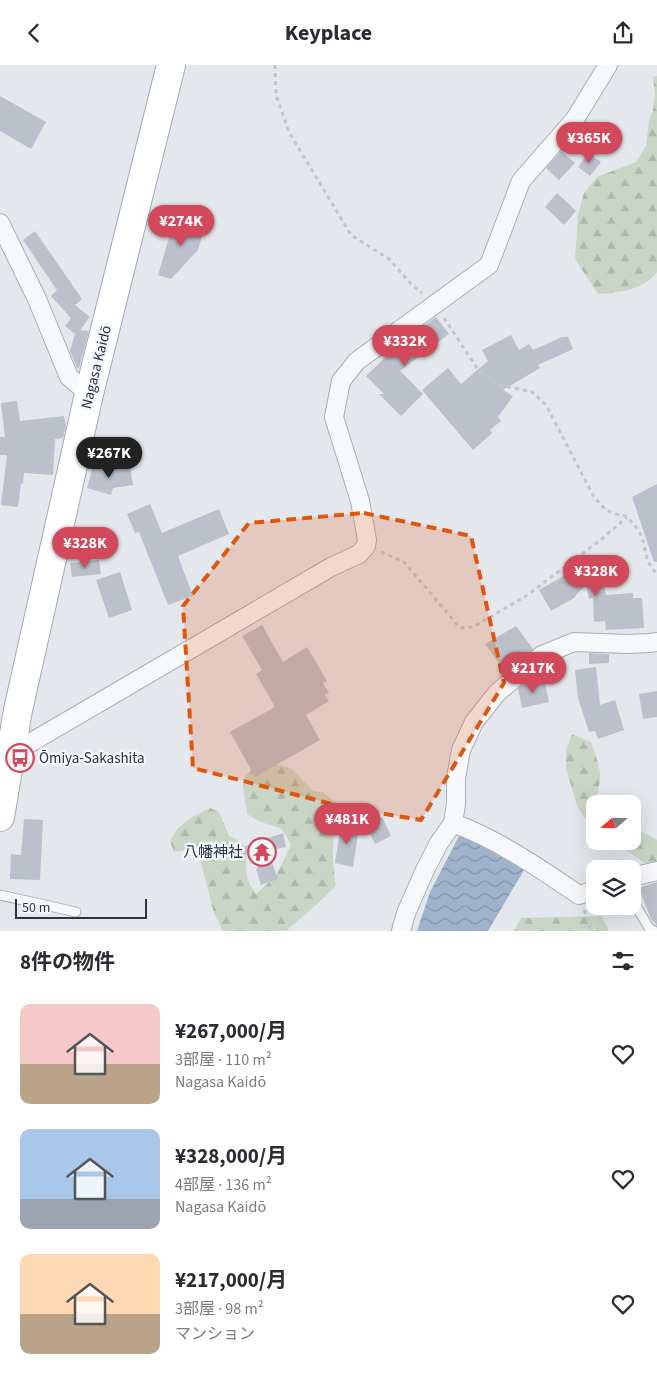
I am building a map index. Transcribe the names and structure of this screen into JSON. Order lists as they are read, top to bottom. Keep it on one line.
{"streets":{"main road":["Nagasa Kaidō"]},"places":{"bus stop":["Ōmiya-Sakashita"],"temple":["八幡神社"]},"scale_bar":"50 m","north":"left","page":{"header":"Keyplace","price":["¥365K","¥274K","¥332K","¥267K","¥328K","¥328K","¥217K","¥481K"],"scale":"50 m","heading":"8件の物件","list":[{"name":"¥267,000/月","note":"3部屋 · 110 m² · Nagasa Kaidō"},{"name":"¥328,000/月","note":"4部屋 · 136 m² · Nagasa Kaidō"},{"name":"¥217,000/月","note":"3部屋 · 98 m² · マンション"}]}}
